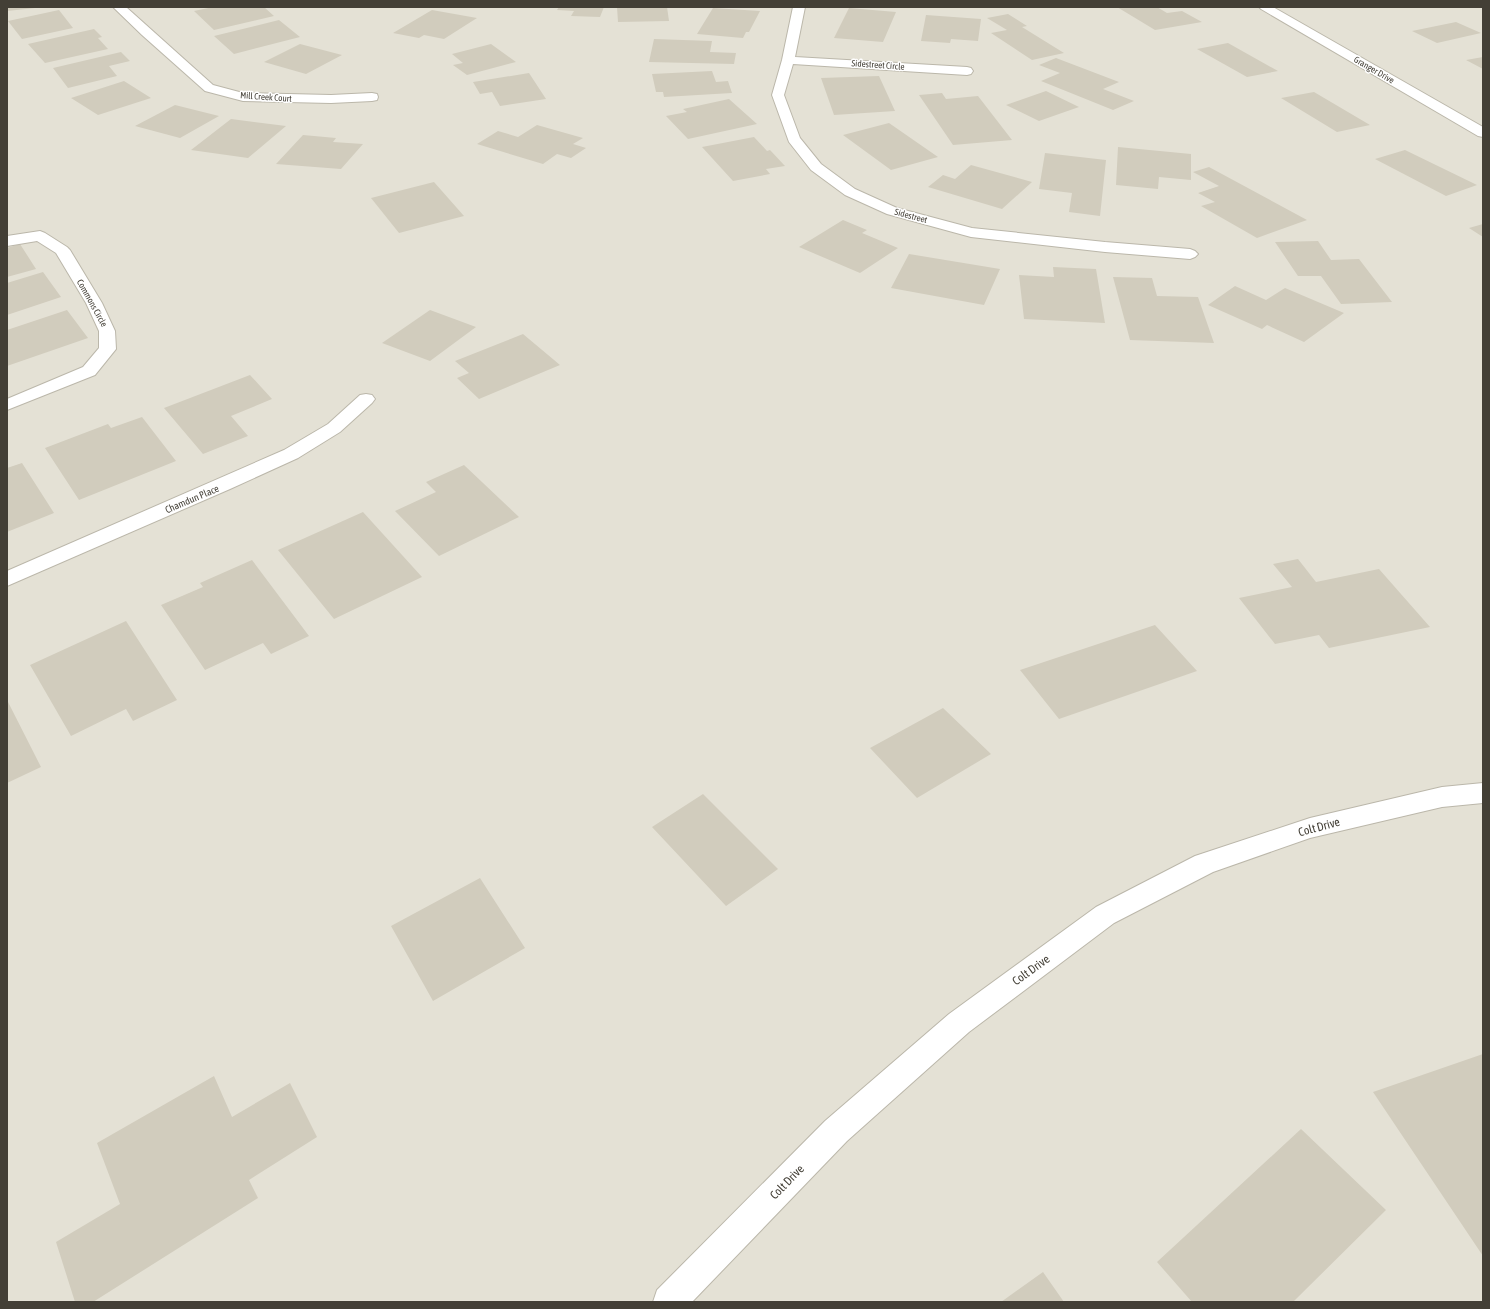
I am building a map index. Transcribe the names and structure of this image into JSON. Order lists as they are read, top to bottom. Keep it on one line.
{"streets":{"street":["Sidestreet Circle","Granger Drive","Mill Creek Court","Sidestreet","Commons Circle","Chamdun Place","Colt Drive"]},"crossings":[["Sidestreet Circle","Sidestreet"]]}
